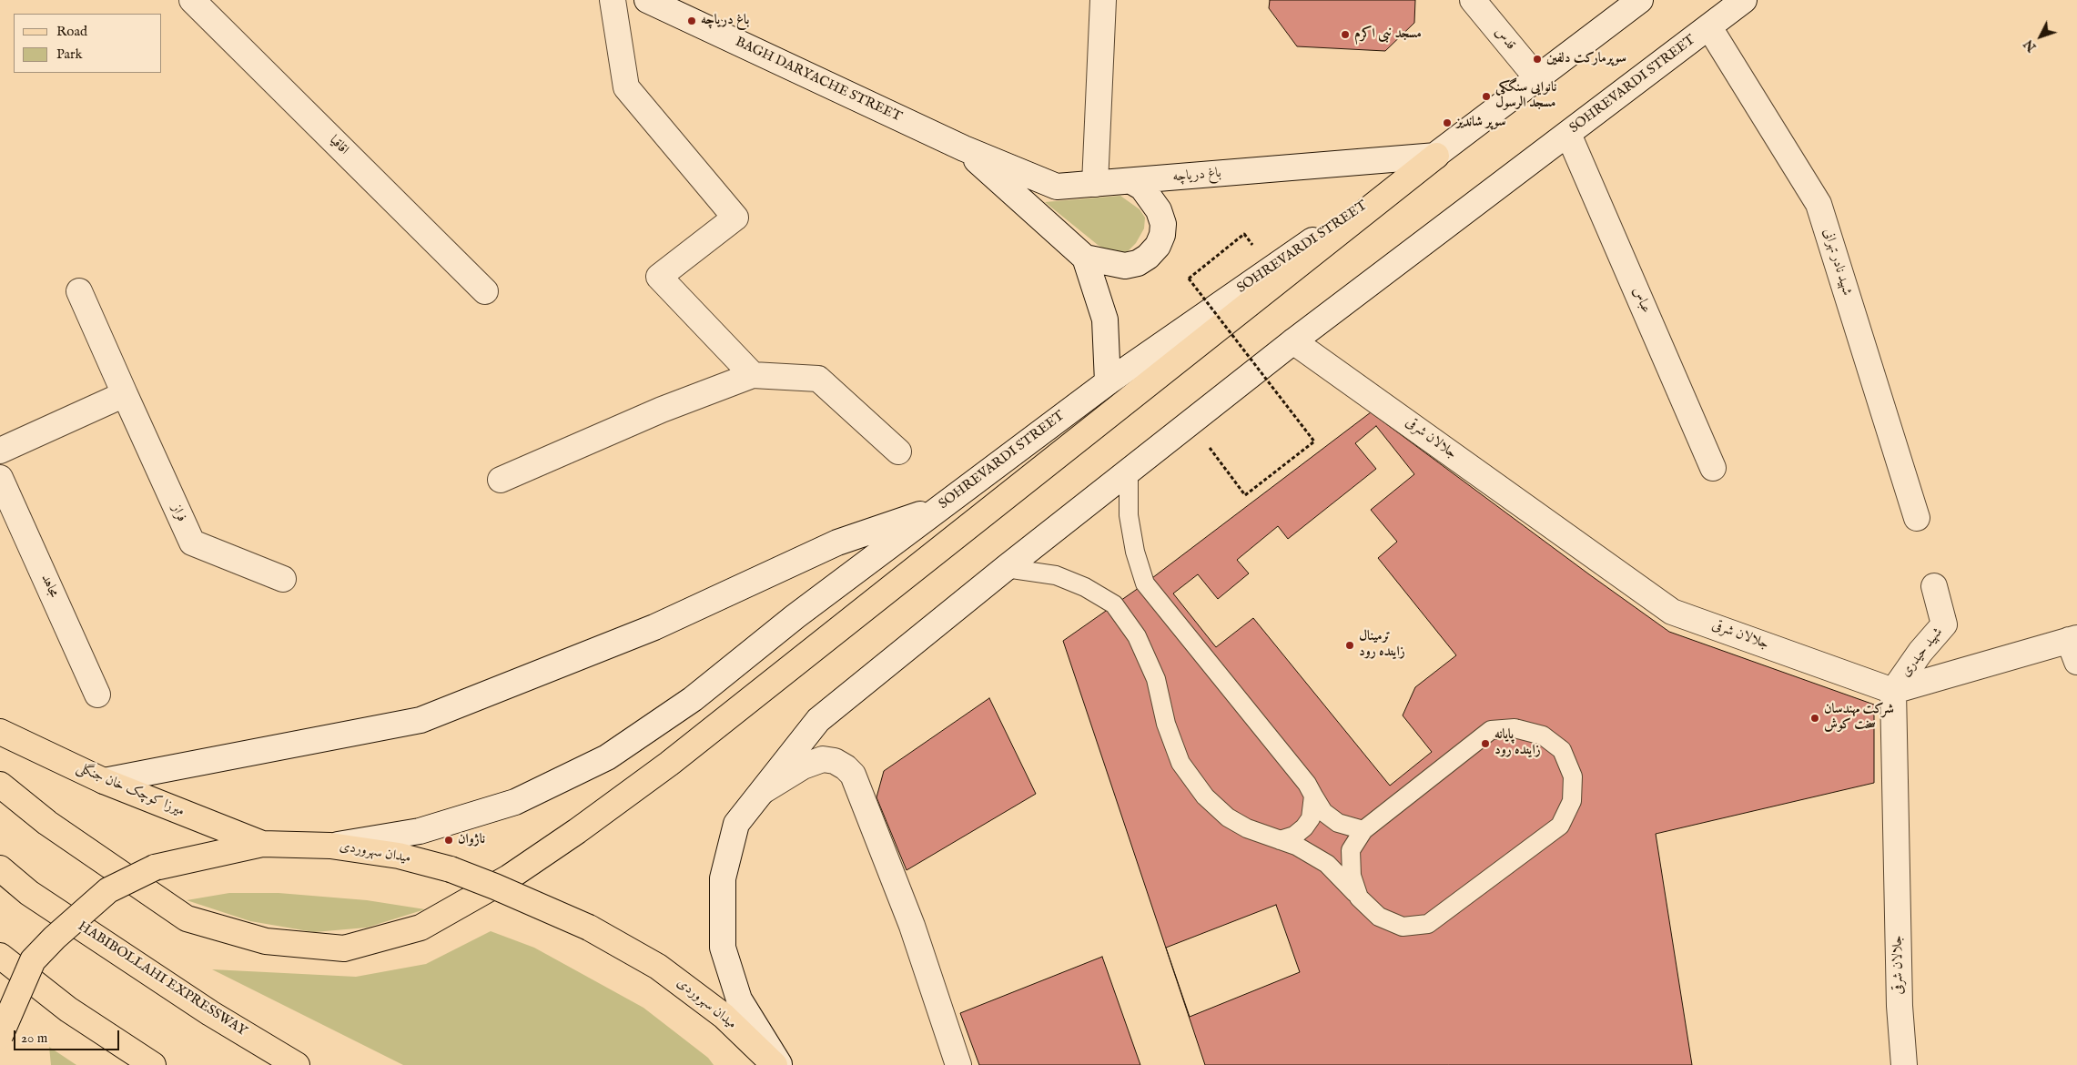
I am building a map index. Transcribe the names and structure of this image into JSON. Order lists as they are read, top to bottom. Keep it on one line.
{"streets":{"main road":["میرزا کوچک خان جنگلی","میدان سهروردی","HABIBOLLAHI EXPRESSWAY"],"street":["قدس","BAGH DARYACHE STREET","SOHREVARDI STREET","اقاقیا","باغ دریاچه","شهید نادر تهرانی","عباس","جلالان شرقی","فراز","مجاهد","شهید حیدری"]},"crossings":[["قدس","SOHREVARDI STREET"],["BAGH DARYACHE STREET","باغ دریاچه"],["SOHREVARDI STREET","باغ دریاچه"],["SOHREVARDI STREET","شهید نادر تهرانی"],["SOHREVARDI STREET","عباس"],["SOHREVARDI STREET","جلالان شرقی"],["SOHREVARDI STREET","میدان سهروردی"],["جلالان شرقی","شهید حیدری"],["میرزا کوچک خان جنگلی","میدان سهروردی"]],"places":["باغ دریاچه","مسجد نبی اکرم","سوپرمارکت دلفین","نانوایی سنگکی مسجد الرسول","سوپر شاندیز","ترمینال زاینده رود","شرکت مهندسان سخت کوش","پایانه زاینده رود","ناژوان"],"legend":["Road","Park"],"scale_bar":"20 m","north":"bottom left"}
